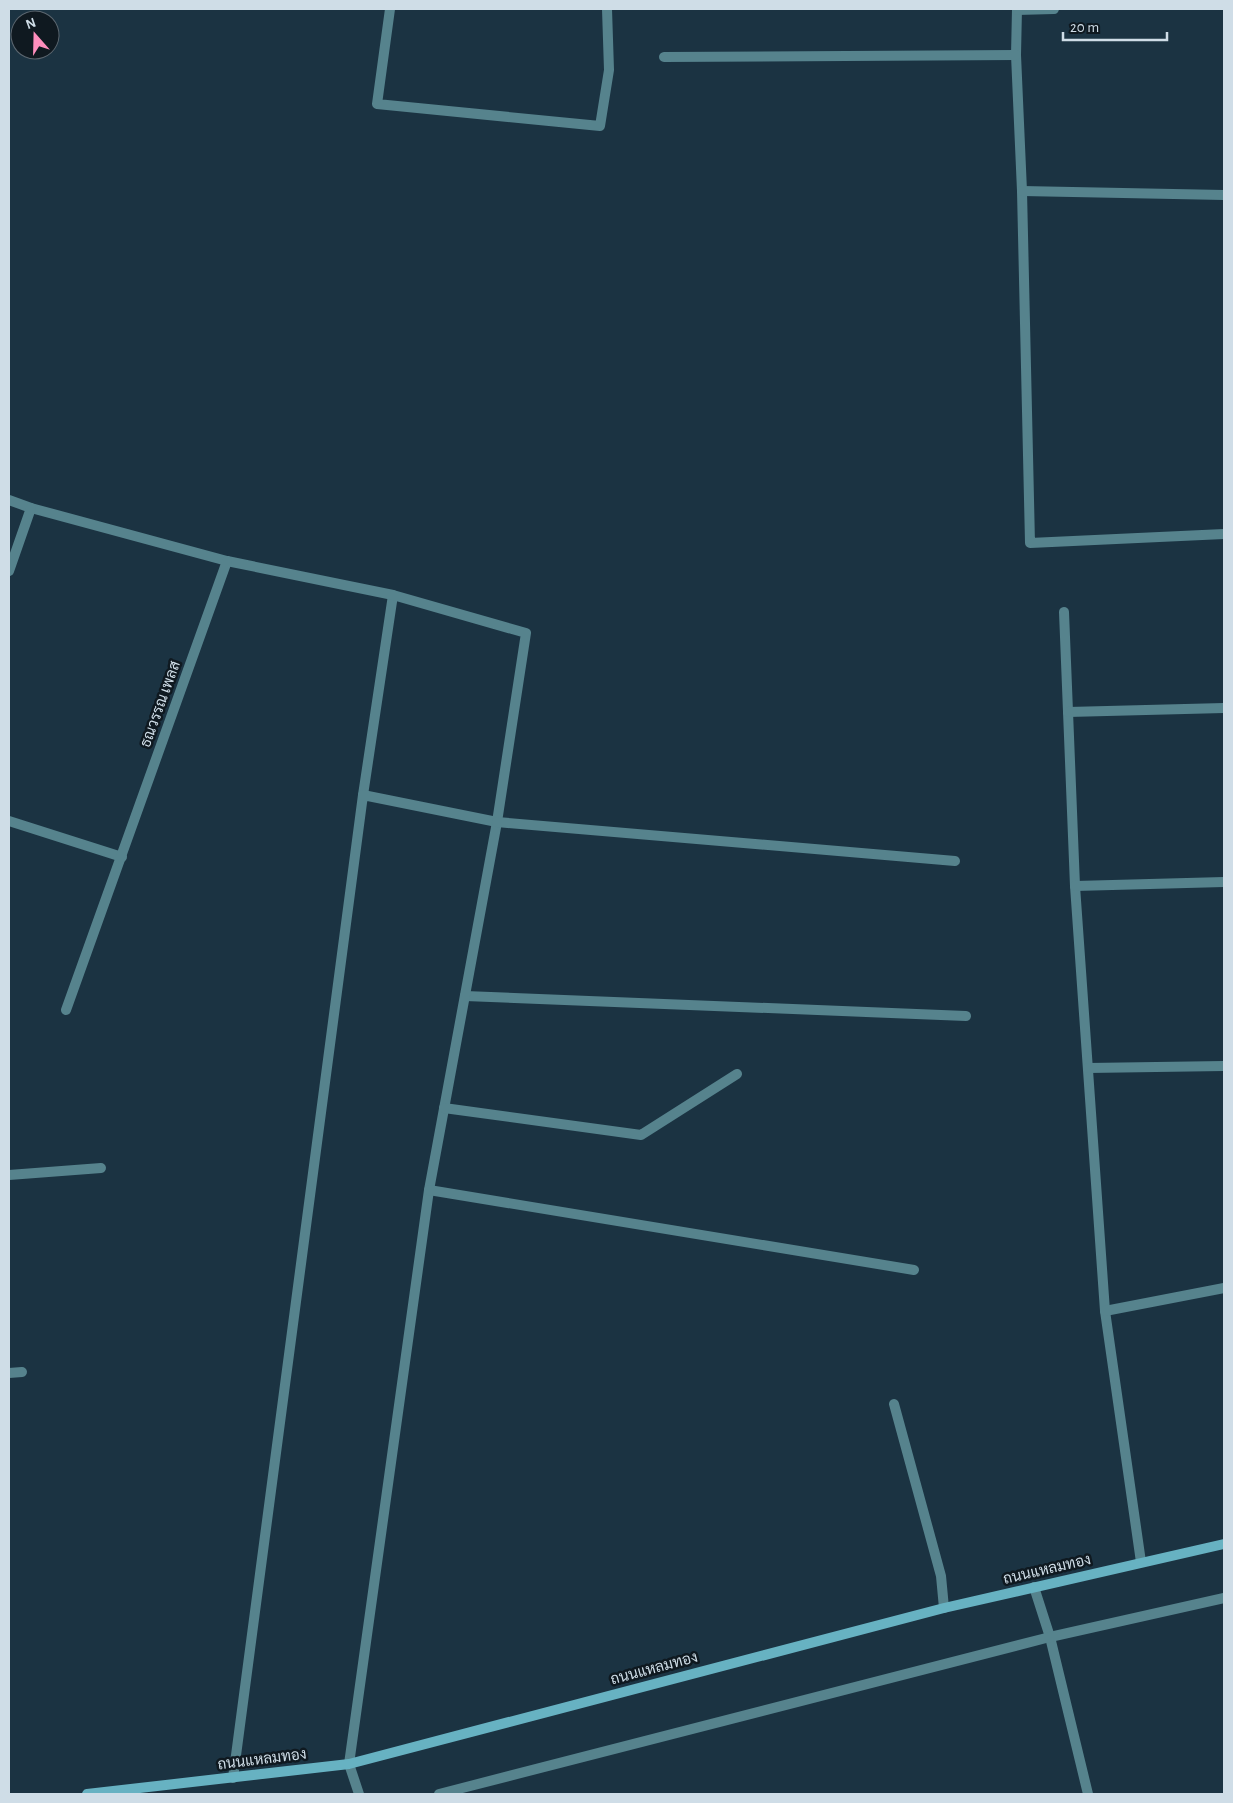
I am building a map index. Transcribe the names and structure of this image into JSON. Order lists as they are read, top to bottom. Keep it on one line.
{"streets":{"main road":["ถนนแหลมทอง"],"street":["ธณวรรณ เพลส"]},"scale_bar":"20 m","north":"top"}
